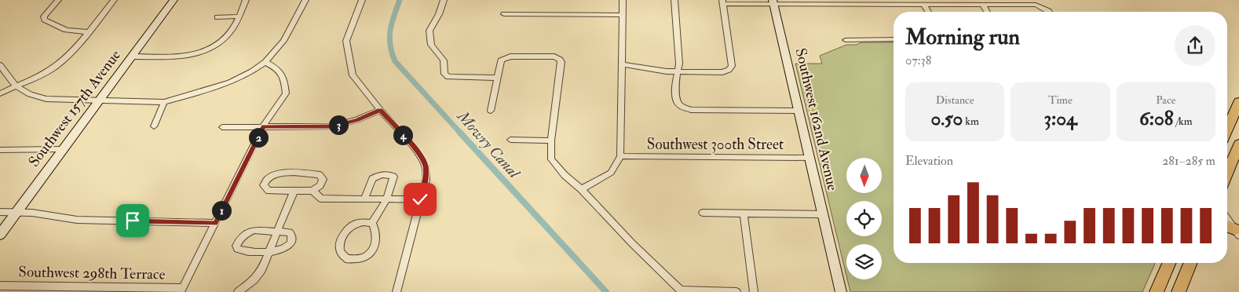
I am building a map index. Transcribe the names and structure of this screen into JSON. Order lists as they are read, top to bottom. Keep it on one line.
{"streets":{"street":["Southwest 157th Avenue","Southwest 162nd Avenue","Southwest 300th Street","Southwest 298th Terrace"]},"crossings":[["Southwest 162nd Avenue","Southwest 300th Street"]],"water":["Mowry Canal"],"north":"bottom","page":{"heading":["Morning run","07:38"],"stats":[["Distance","0.50 km"],["Time","3:04"],["Pace","6:08 /km"]],"pins":["3","4","2","1"],"chart":["Elevation","281–285 m"]}}
